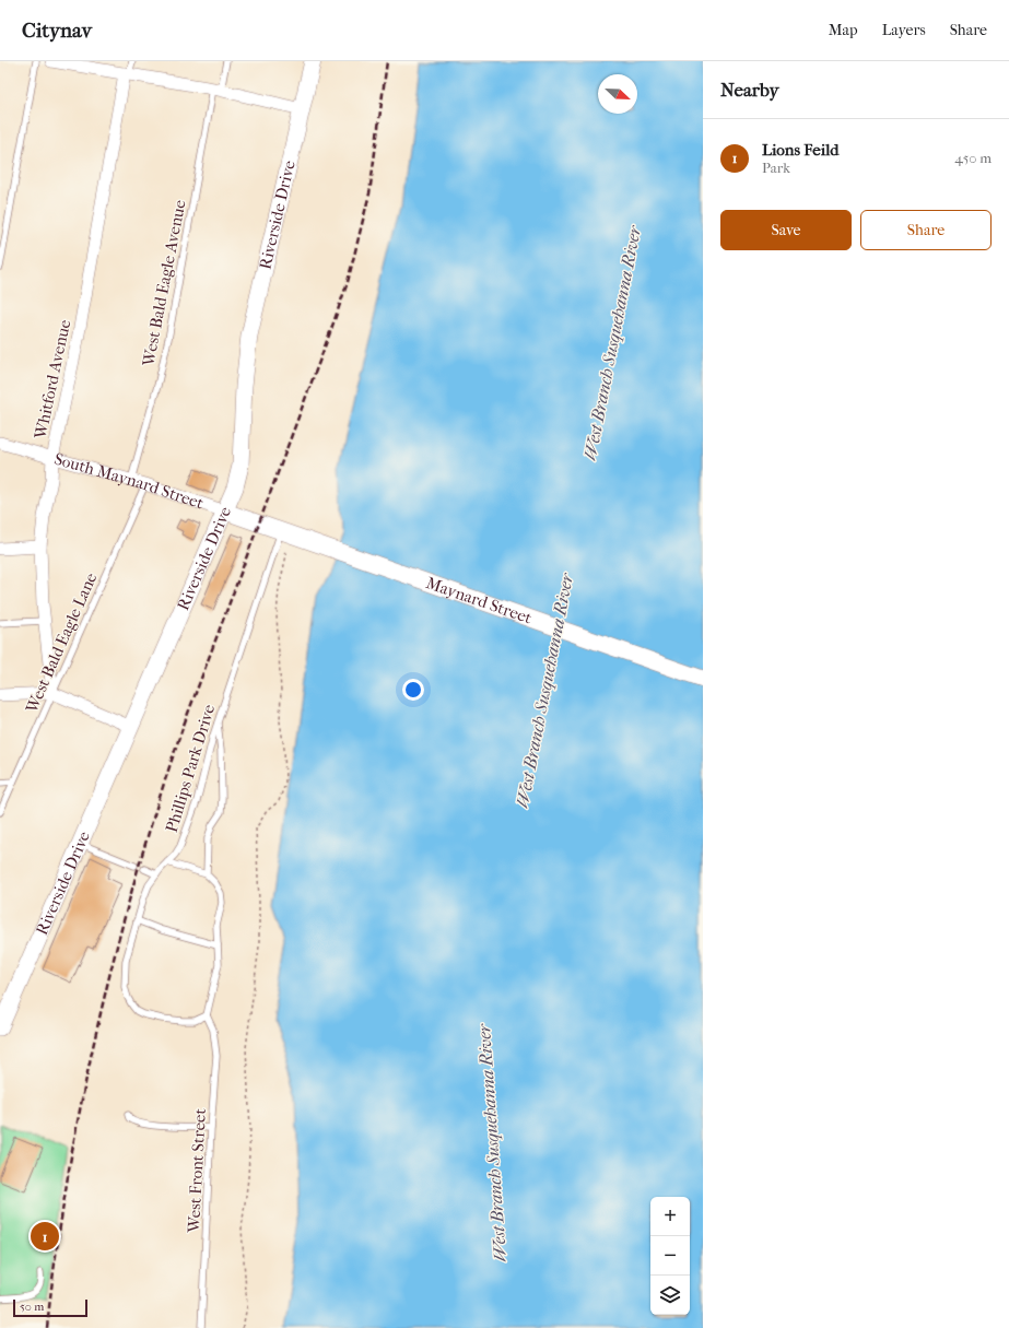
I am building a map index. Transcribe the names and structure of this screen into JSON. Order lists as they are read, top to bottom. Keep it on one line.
{"streets":{"main road":["Riverside Drive","South Maynard Street","Maynard Street"],"street":["Whitford Avenue"],"lane":["West Bald Eagle Avenue","West Bald Eagle Lane","Phillips Park Drive","West Front Street"]},"crossings":[["Riverside Drive","South Maynard Street"],["West Bald Eagle Avenue","South Maynard Street"],["Whitford Avenue","South Maynard Street"],["Whitford Avenue","West Bald Eagle Lane"],["South Maynard Street","Maynard Street"],["South Maynard Street","West Bald Eagle Lane"],["South Maynard Street","Phillips Park Drive"],["Phillips Park Drive","West Front Street"]],"water":["West Branch Susquehanna River"],"scale_bar":"50 m","north":"bottom right","page":{"header":"Citynav","nav":["Map","Layers","Share"],"heading":"Nearby","list":[{"mark":"1","name":"Lions Feild","note":"Park","value":"450 m"}],"buttons":["Save","Share"],"map_buttons":["+","−"],"pins":"1","scale":"50 m"}}
